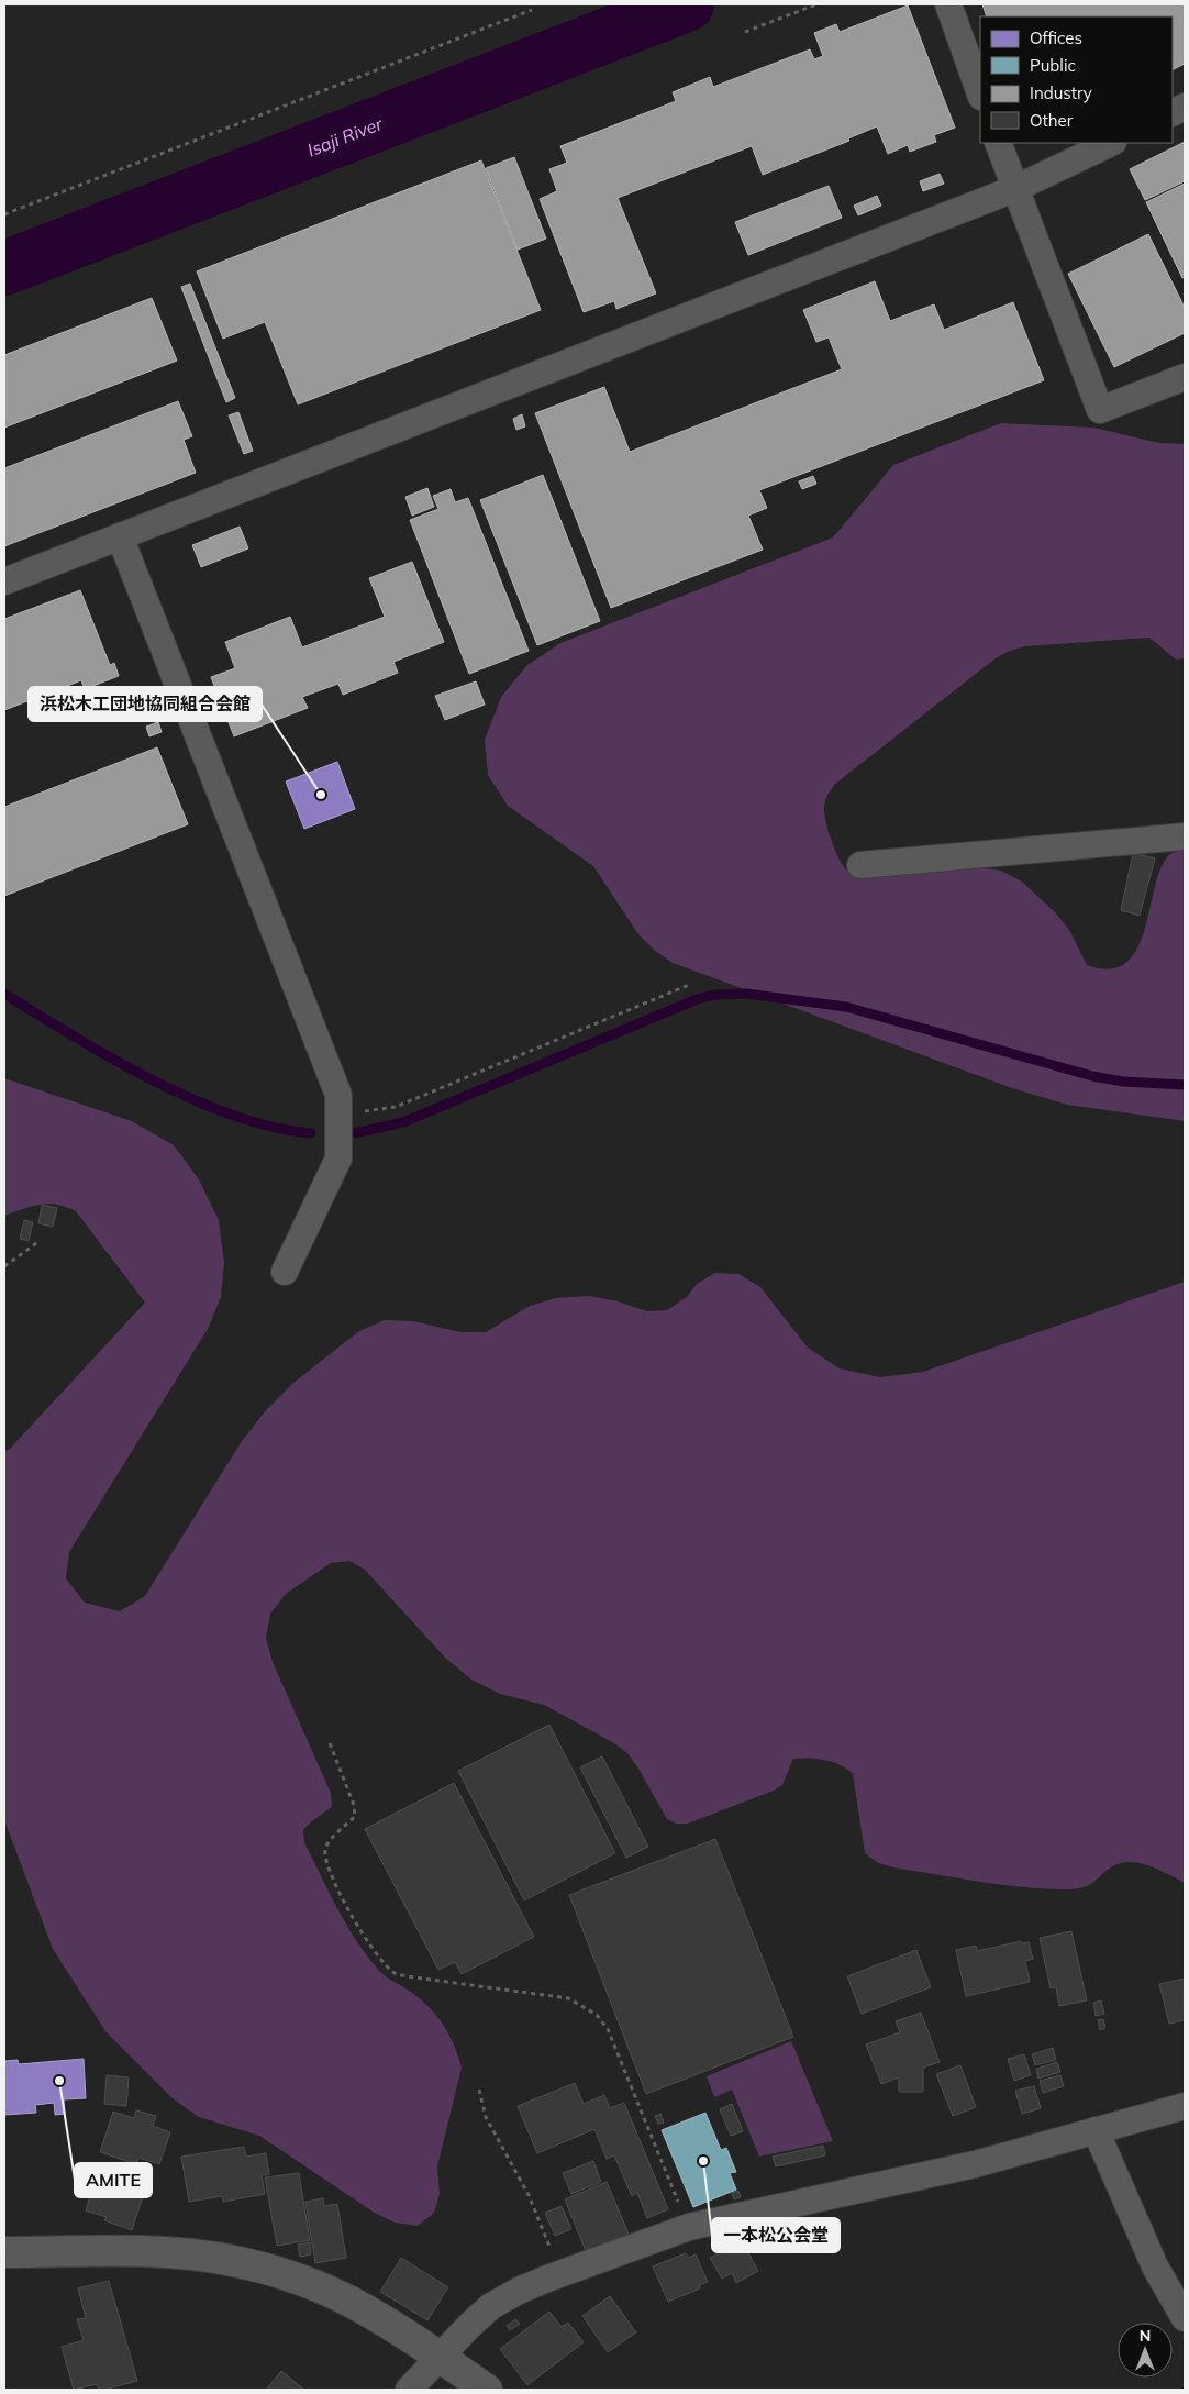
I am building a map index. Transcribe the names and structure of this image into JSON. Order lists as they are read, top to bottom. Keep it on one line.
{"water":["Isaji River"],"places":["浜松木工団地協同組合会館","AMITE","一本松公会堂"],"legend":["Offices","Public","Industry","Other"],"north":"top"}
